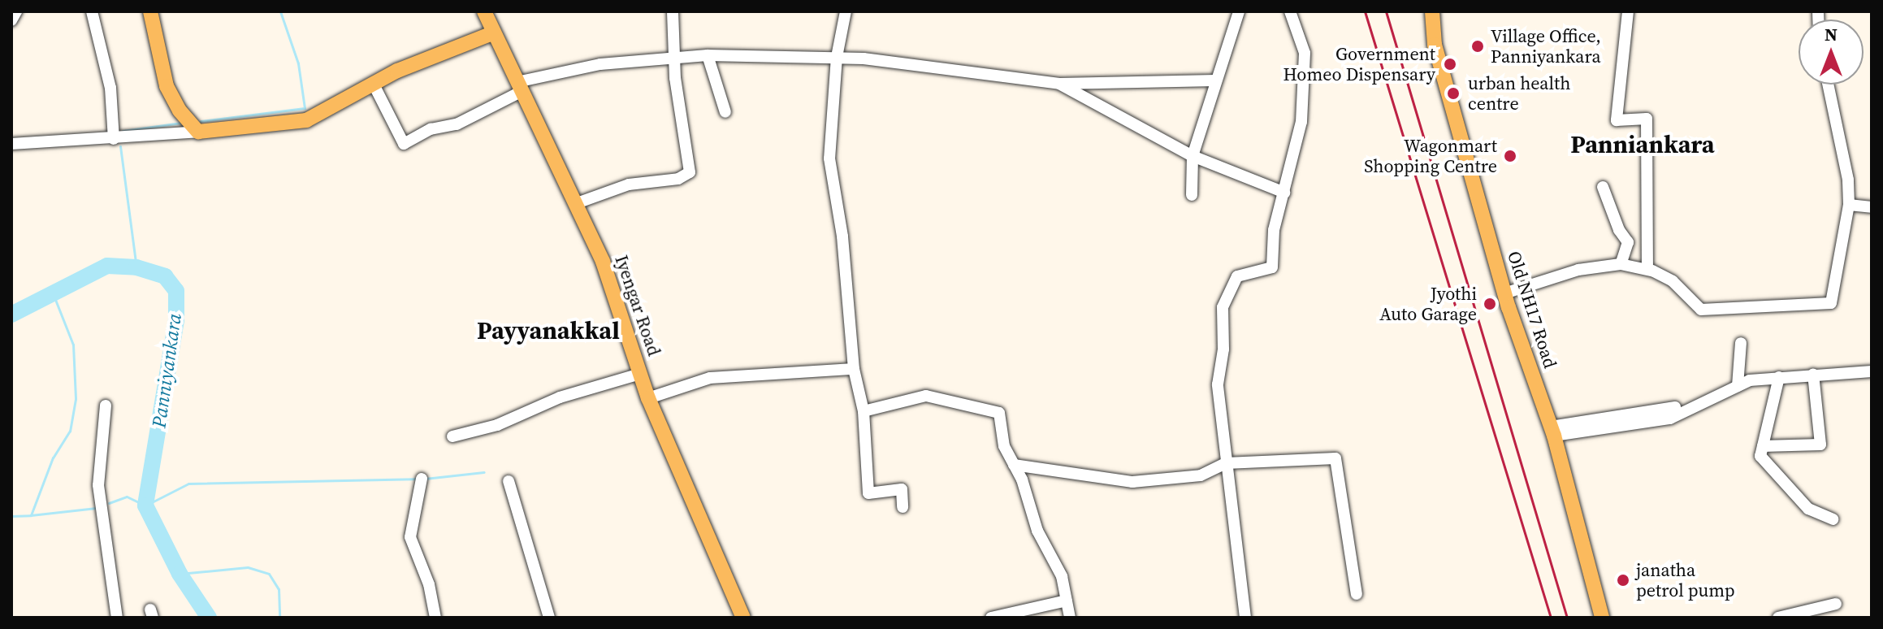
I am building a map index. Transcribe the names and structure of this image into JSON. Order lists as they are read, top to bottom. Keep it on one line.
{"streets":{"main road":["Iyengar Road","Old NH17 Road"]},"districts":["Panniankara","Payyanakkal"],"water":["Panniyankara"],"places":["Village Office, Panniyankara","Government Homeo Dispensary","urban health centre","Wagonmart Shopping Centre","Jyothi Auto Garage","janatha petrol pump"],"north":"top"}
